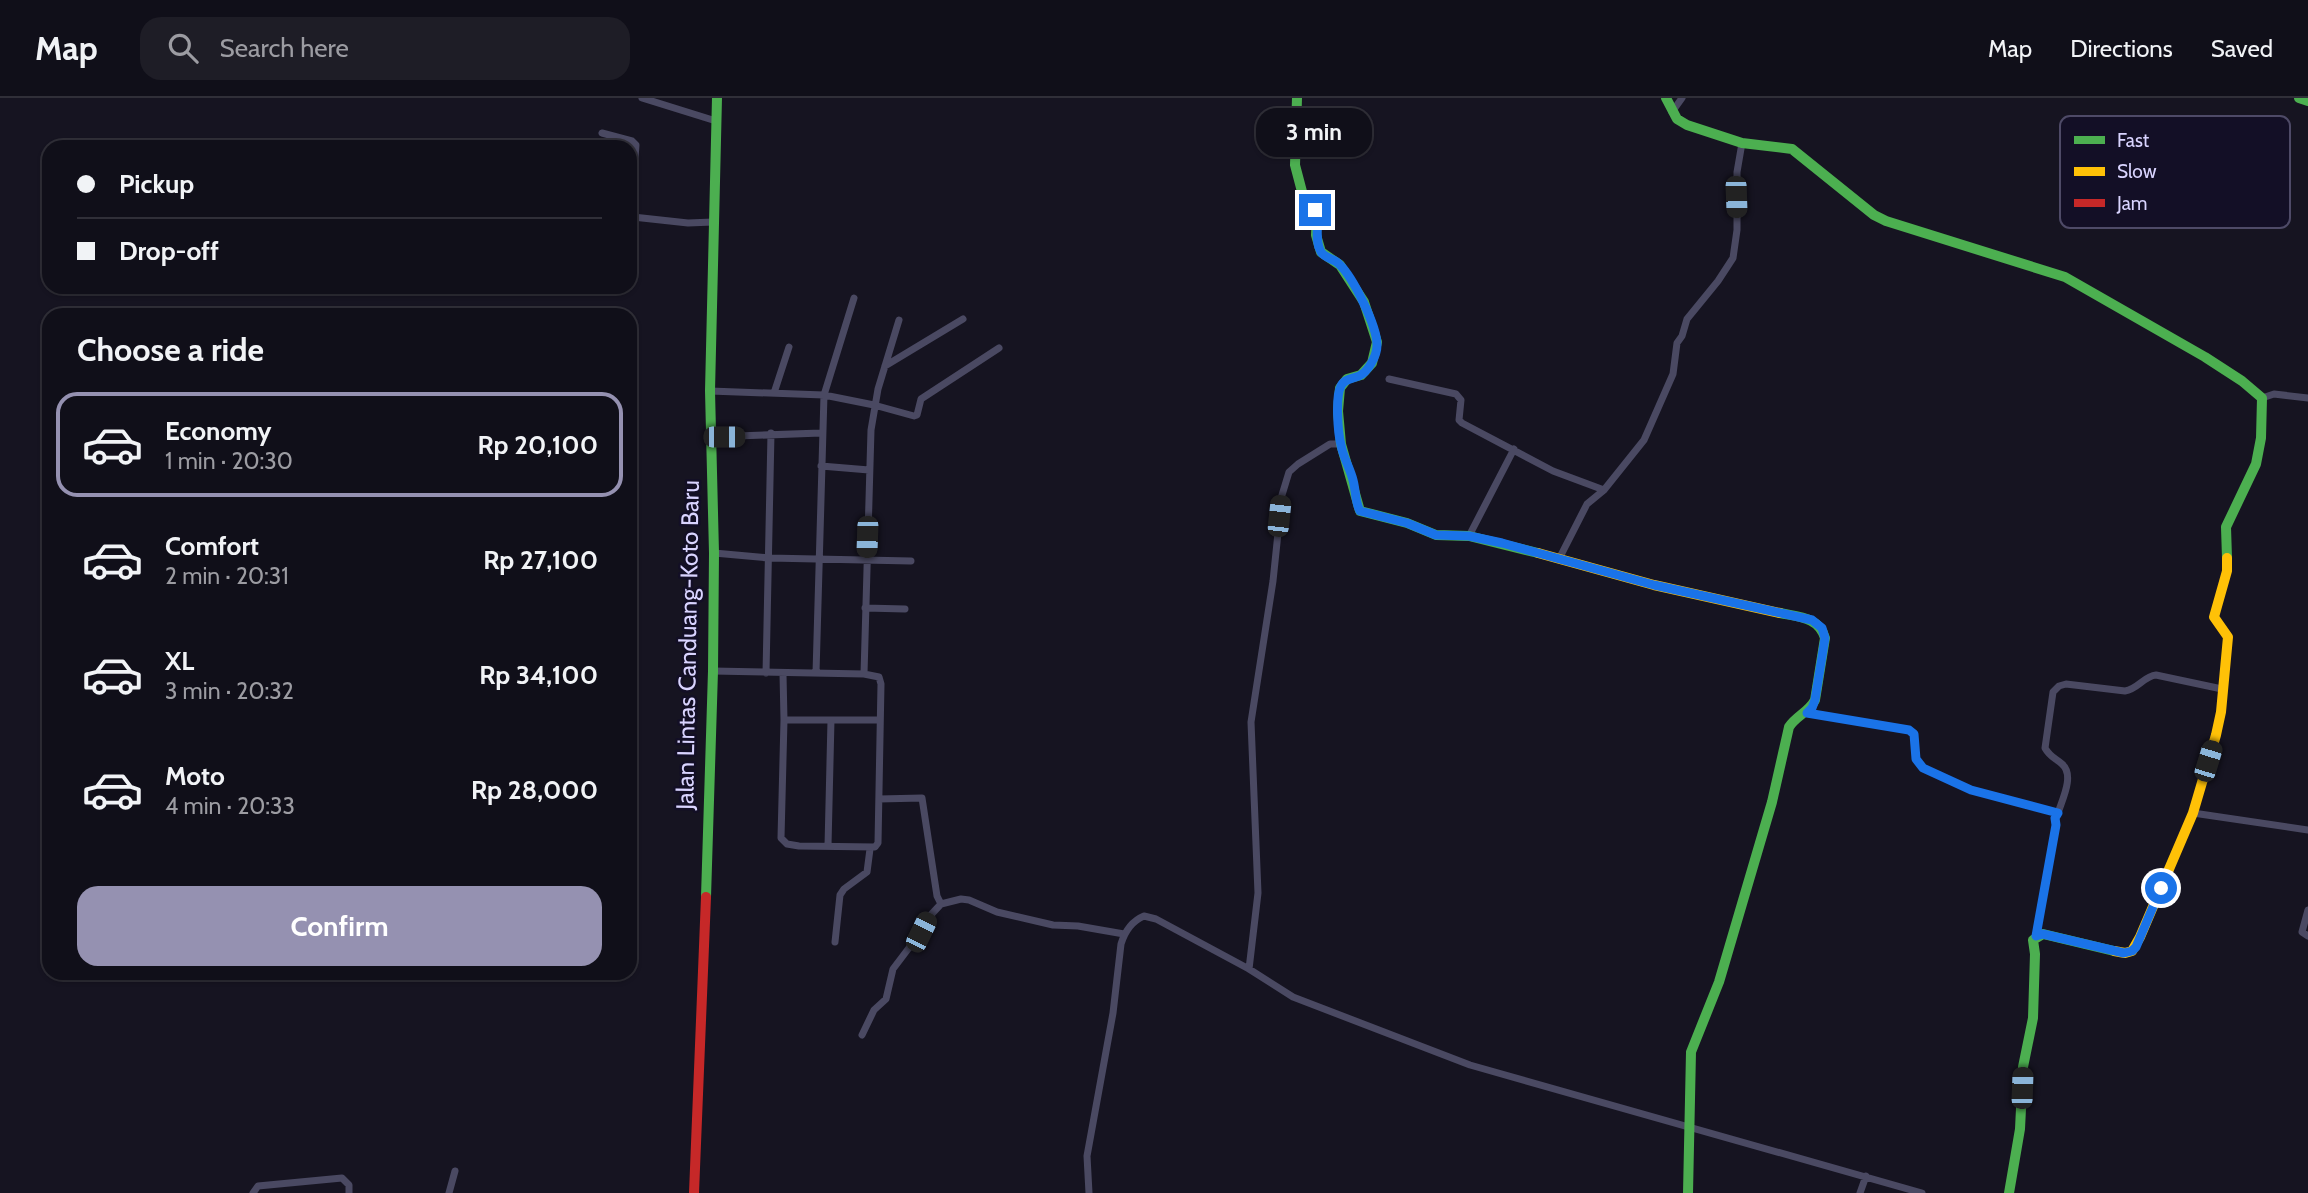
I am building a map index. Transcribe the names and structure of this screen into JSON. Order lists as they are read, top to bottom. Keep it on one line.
{"streets":{"street":["Jalan Lintas Canduang-Koto Baru"]},"legend":["Fast","Slow","Jam"],"page":{"header":"Map","search":"Search here","nav":["Map","Directions","Saved"],"bubble":"3 min","banner":["Pickup","Drop-off"],"heading":"Choose a ride","list":[{"name":"Economy","note":"1 min · 20:30","value":"Rp 20,100"},{"name":"Comfort","note":"2 min · 20:31","value":"Rp 27,100"},{"name":"XL","note":"3 min · 20:32","value":"Rp 34,100"},{"name":"Moto","note":"4 min · 20:33","value":"Rp 28,000"}],"buttons":"Confirm"}}
